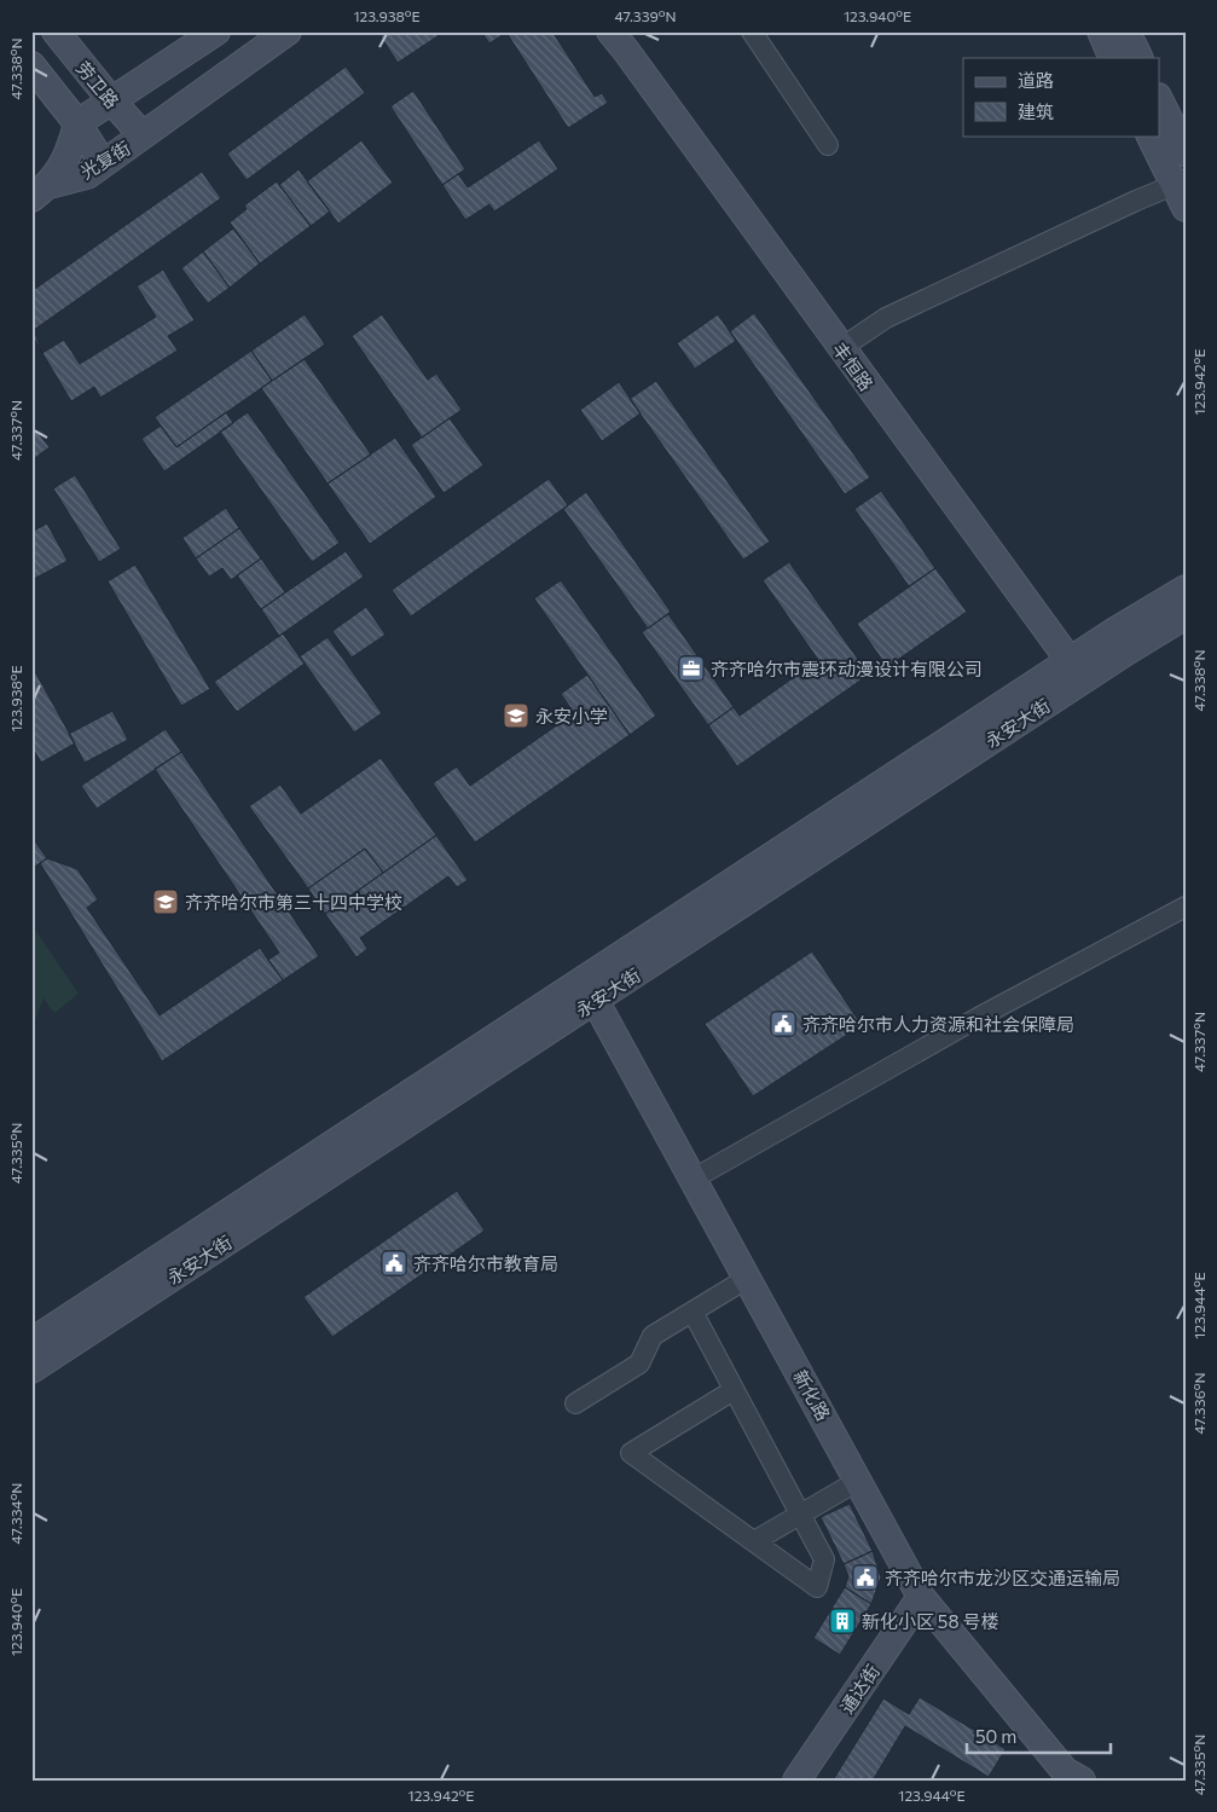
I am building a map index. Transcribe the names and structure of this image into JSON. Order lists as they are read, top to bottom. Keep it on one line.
{"streets":{"main road":["劳卫路","光复街","丰恒路","永安大街","新化路","通达街"]},"crossings":[["劳卫路","光复街"],["丰恒路","永安大街"],["永安大街","新化路"],["新化路","通达街"]],"places":{"office":["齐齐哈尔市震环动漫设计有限公司"],"school or university":["永安小学","齐齐哈尔市第三十四中学校"],"public building":["齐齐哈尔市人力资源和社会保障局","齐齐哈尔市教育局","齐齐哈尔市龙沙区交通运输局"],"building":["新化小区 58 号楼"]},"legend":["道路","建筑"],"scale_bar":"50 m","coordinates":["123.938°E","47.339°N","123.940°E","47.338°N","123.942°E","47.337°N","47.335°N","123.944°E","47.336°N","47.334°N"]}
